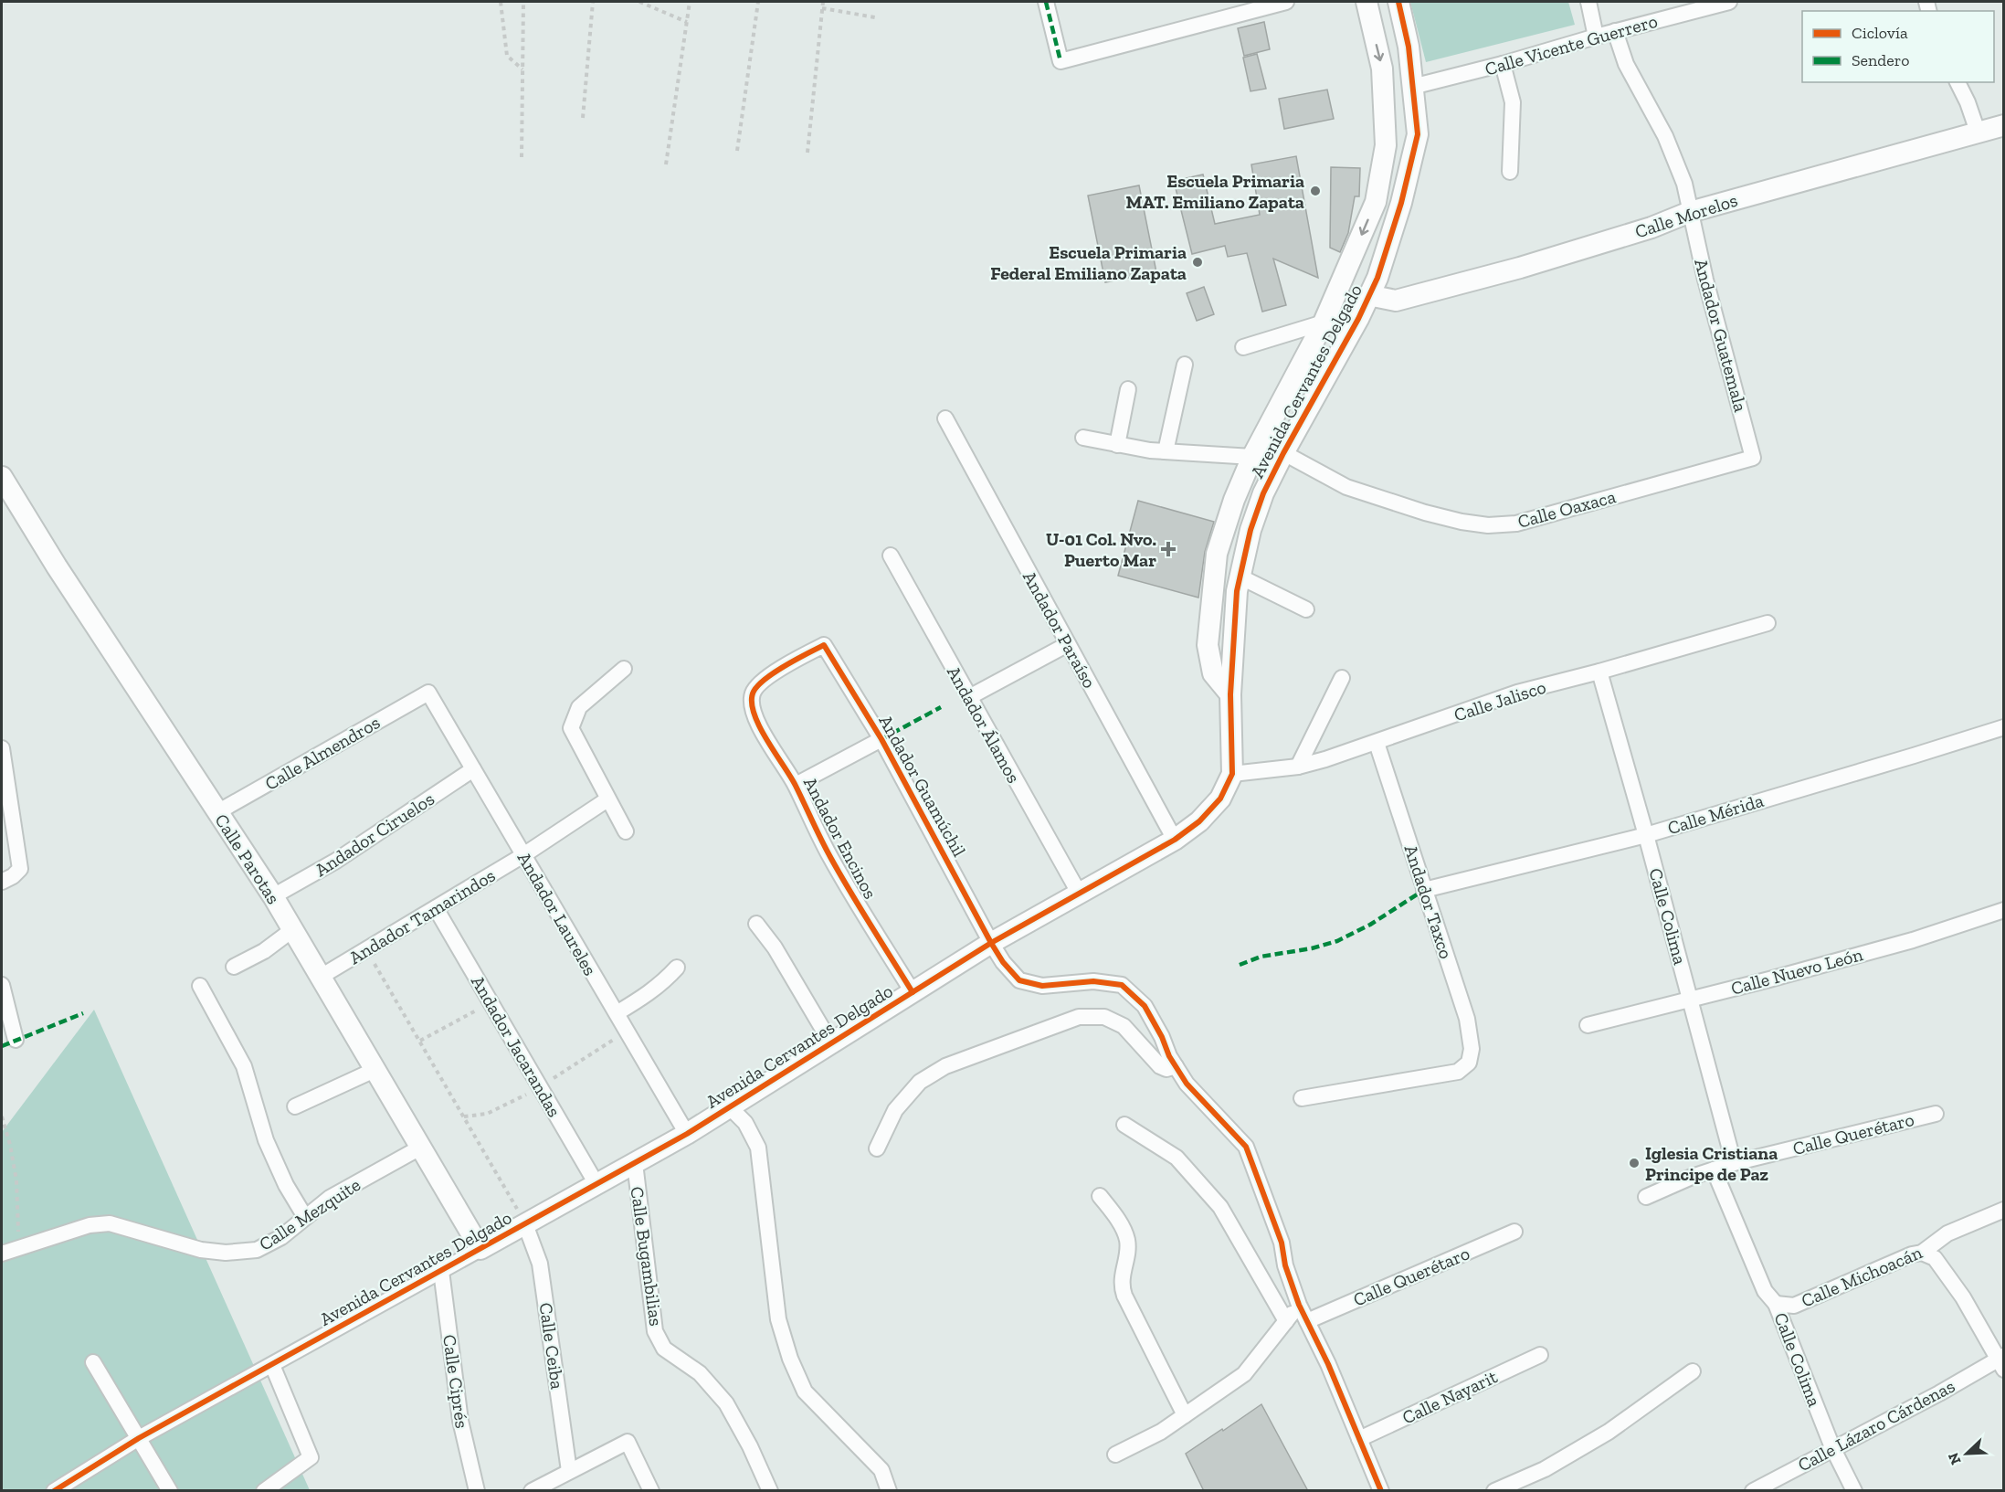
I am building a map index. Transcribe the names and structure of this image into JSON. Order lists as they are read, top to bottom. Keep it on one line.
{"streets":{"street":["Calle Vicente Guerrero","Calle Morelos","Andador Guatemala","Avenida Cervantes Delgado","Calle Oaxaca","Andador Paraíso","Calle Jalisco","Andador Álamos","Calle Almendros","Andador Guamúchil","Calle Mérida","Andador Ciruelos","Andador Encinos","Calle Parotas","Andador Taxco","Andador Laureles","Andador Tamarindos","Calle Colima","Calle Nuevo León","Andador Jacarandas","Calle Querétaro","Calle Mezquite","Calle Bugambilias","Calle Michoacán","Calle Ceiba","Calle Ciprés","Calle Nayarit","Calle Lázaro Cárdenas"]},"crossings":[["Calle Vicente Guerrero","Andador Guatemala"],["Calle Vicente Guerrero","Avenida Cervantes Delgado"],["Calle Morelos","Andador Guatemala"],["Calle Morelos","Avenida Cervantes Delgado"],["Andador Guatemala","Calle Oaxaca"],["Avenida Cervantes Delgado","Calle Oaxaca"],["Avenida Cervantes Delgado","Andador Paraíso"],["Avenida Cervantes Delgado","Calle Jalisco"],["Avenida Cervantes Delgado","Andador Álamos"],["Avenida Cervantes Delgado","Andador Guamúchil"],["Avenida Cervantes Delgado","Andador Encinos"],["Avenida Cervantes Delgado","Calle Parotas"],["Avenida Cervantes Delgado","Andador Laureles"],["Avenida Cervantes Delgado","Andador Jacarandas"],["Avenida Cervantes Delgado","Calle Bugambilias"],["Avenida Cervantes Delgado","Calle Ceiba"],["Avenida Cervantes Delgado","Calle Ciprés"],["Calle Jalisco","Andador Taxco"],["Calle Jalisco","Calle Colima"],["Calle Almendros","Calle Parotas"],["Calle Almendros","Andador Laureles"],["Andador Guamúchil","Andador Encinos"],["Calle Mérida","Andador Taxco"],["Calle Mérida","Calle Colima"],["Andador Ciruelos","Calle Parotas"],["Andador Ciruelos","Andador Laureles"],["Calle Parotas","Andador Tamarindos"],["Calle Parotas","Calle Mezquite"],["Andador Laureles","Andador Tamarindos"],["Andador Tamarindos","Andador Jacarandas"],["Calle Colima","Calle Nuevo León"],["Calle Colima","Calle Querétaro"],["Calle Colima","Calle Michoacán"],["Calle Colima","Calle Lázaro Cárdenas"]],"places":{"other":["Escuela Primaria MAT. Emiliano Zapata","Escuela Primaria Federal Emiliano Zapata","Iglesia Cristiana Principe de Paz"],"health":["U-01 Col. Nvo. Puerto Mar"]},"legend":["Ciclovía","Sendero"],"north":"bottom left"}
